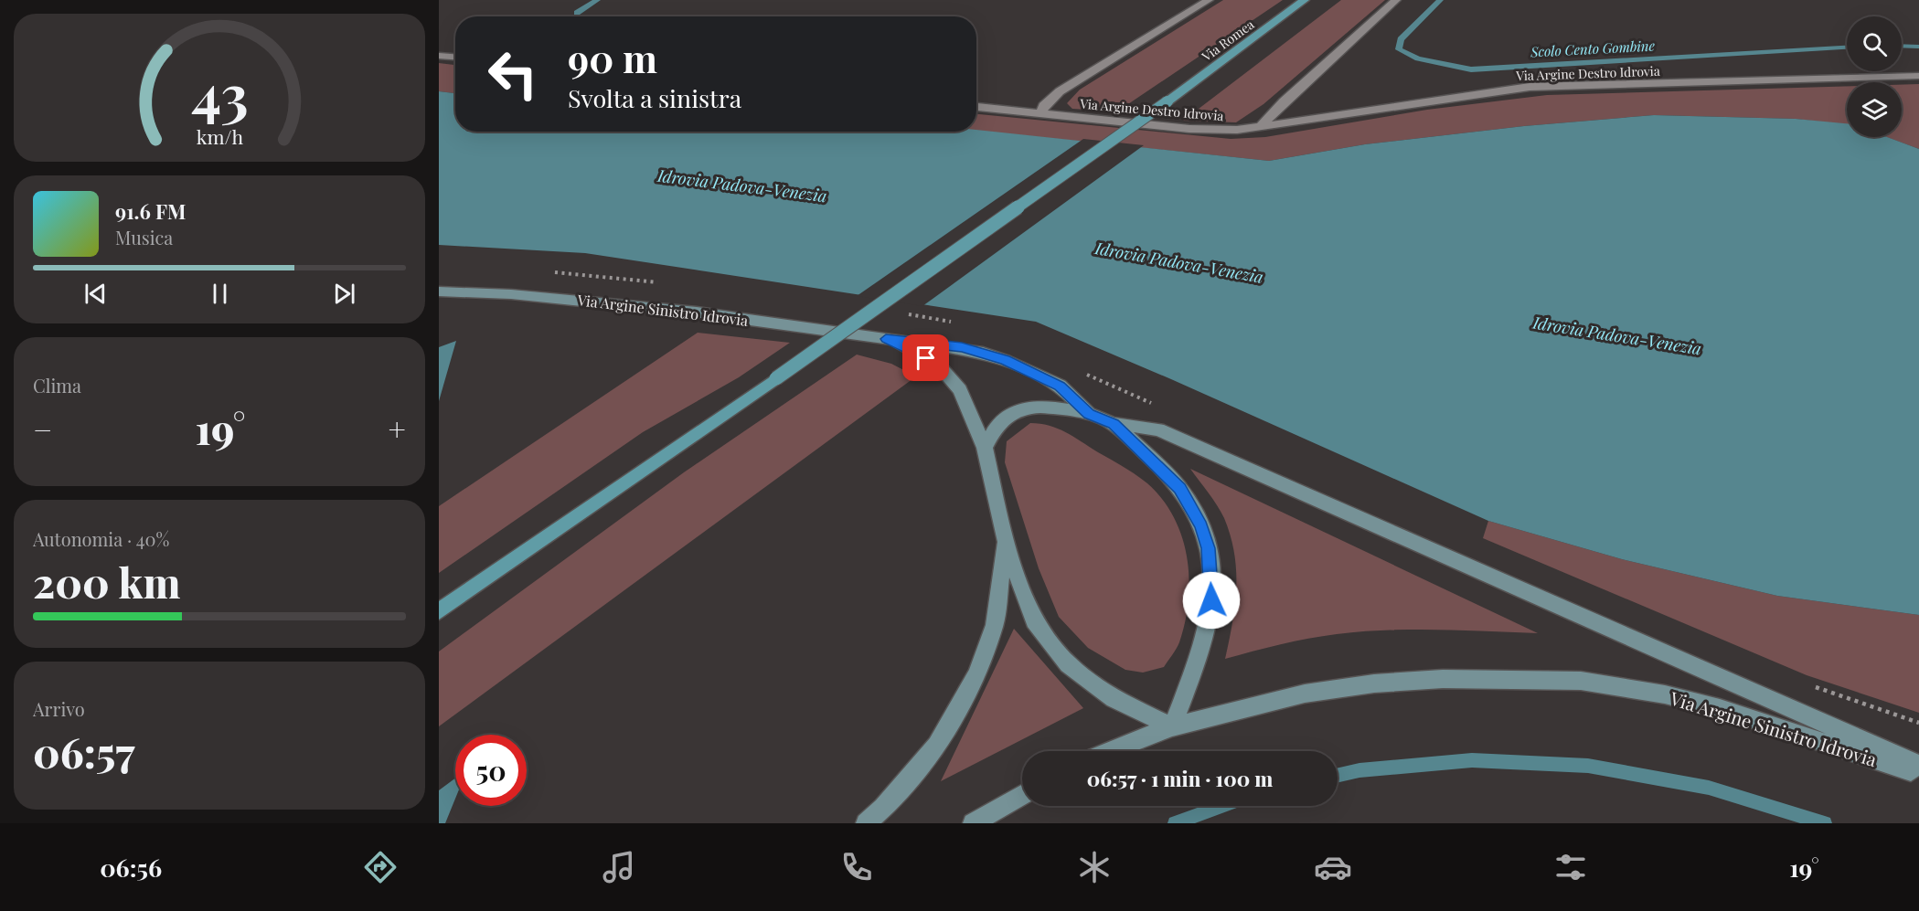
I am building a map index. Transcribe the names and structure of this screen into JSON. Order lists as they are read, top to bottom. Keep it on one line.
{"streets":{"main road":["Via Romea","Via Argine Sinistro Idrovia"],"street":["Via Argine Destro Idrovia"]},"water":["Scolo Cento Gombine","Idrovia Padova-Venezia"],"page":{"turn":["90 m","Svolta a sinistra"],"song":["91.6 FM","Musica"],"tile":["Clima",["Autonomia · 40%","200 km"],["Arrivo","06:57"]],"heat":["−","19°","+"],"limit":"50","trip":"06:57 · 1 min · 100 m","tabs":["06:56","19°"],"gauge":["43","km/h"]}}
